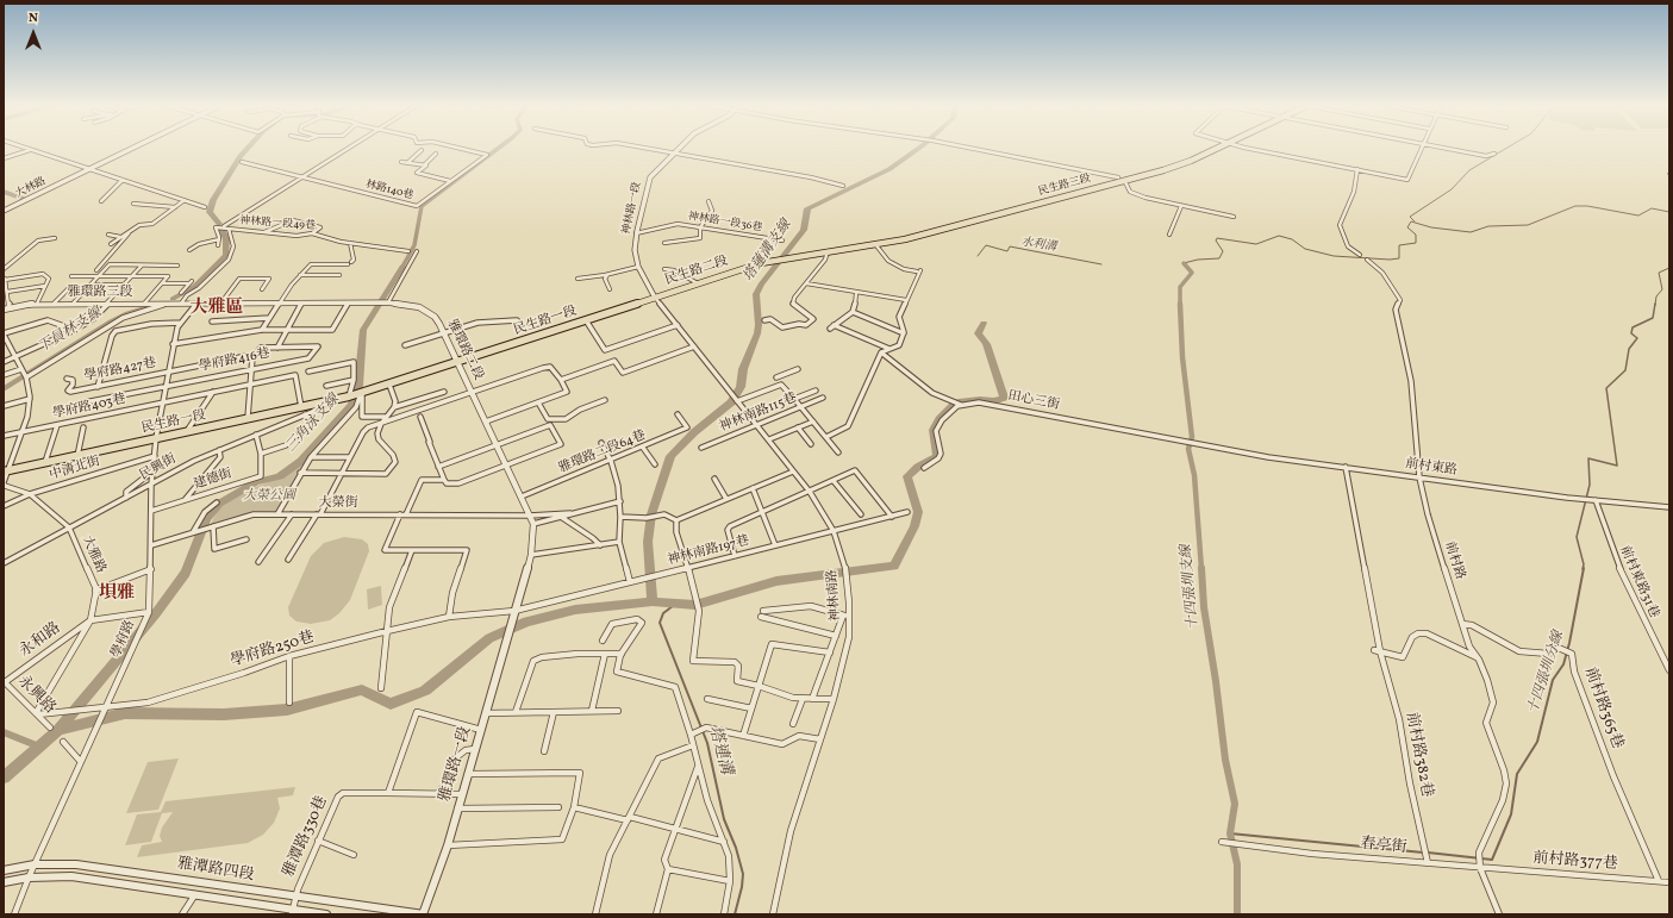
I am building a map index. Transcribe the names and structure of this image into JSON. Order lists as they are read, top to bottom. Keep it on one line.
{"streets":{"main road":["民生路三段","民生路二段","民生路一段"],"street":["大林路","林路140巷","神林路一段","神林路一段36巷","神林路一段49巷","雅環路三段","雅環路二段","學府路416巷","學府路427巷","田心三街","學府路403巷","神林南路115巷","雅環路二段64巷","民興街","前村東路","中清北街","建德街","大榮街","神林南路197巷","大雅路","前村路","前村東路31巷","神林南路","學府路","永和路","學府路250巷","永興路","前村路365巷","前村路382巷","雅環路一段","雅潭路330巷","春亭街","前村路377巷","雅潭路四段"]},"crossings":[["民生路三段","民生路二段"],["神林路一段","神林路一段36巷"],["神林路一段","民生路二段"],["神林路一段","民生路一段"],["神林路一段","神林南路"],["民生路二段","民生路一段"],["民生路二段","神林南路"],["雅環路三段","雅環路二段"],["雅環路三段","學府路"],["民生路一段","雅環路二段"],["民生路一段","學府路403巷"],["民生路一段","民興街"],["民生路一段","大雅路"],["民生路一段","神林南路"],["民生路一段","學府路"],["雅環路二段","雅環路二段64巷"],["雅環路二段","大榮街"],["雅環路二段","神林南路197巷"],["雅環路二段","學府路"],["雅環路二段","學府路250巷"],["雅環路二段","雅環路一段"],["學府路416巷","學府路"],["學府路427巷","學府路"],["田心三街","前村東路"],["學府路403巷","民興街"],["學府路403巷","大雅路"],["學府路403巷","學府路"],["神林南路115巷","神林南路"],["民興街","建德街"],["民興街","大雅路"],["民興街","學府路"],["前村東路","前村路"],["前村東路","前村東路31巷"],["前村東路","前村路382巷"],["中清北街","大雅路"],["中清北街","學府路"],["建德街","學府路"],["大榮街","學府路"],["神林南路197巷","神林南路"],["神林南路197巷","學府路250巷"],["大雅路","永和路"],["大雅路","學府路250巷"],["大雅路","永興路"],["前村路","前村路365巷"],["前村路","春亭街"],["前村路","前村路377巷"],["學府路","學府路250巷"],["學府路","雅潭路四段"],["永和路","永興路"],["學府路250巷","永興路"],["前村路365巷","前村路377巷"],["前村路382巷","春亭街"],["雅環路一段","雅潭路四段"],["雅潭路330巷","雅潭路四段"],["春亭街","前村路377巷"]],"districts":["大雅區","垻雅"],"water":["水利溝","塔蓮溝支線","下員林支線","三角泳支線","十四張圳支線","十四張圳分線","塔連溝"],"parks":["大榮公園"],"north":"top"}
